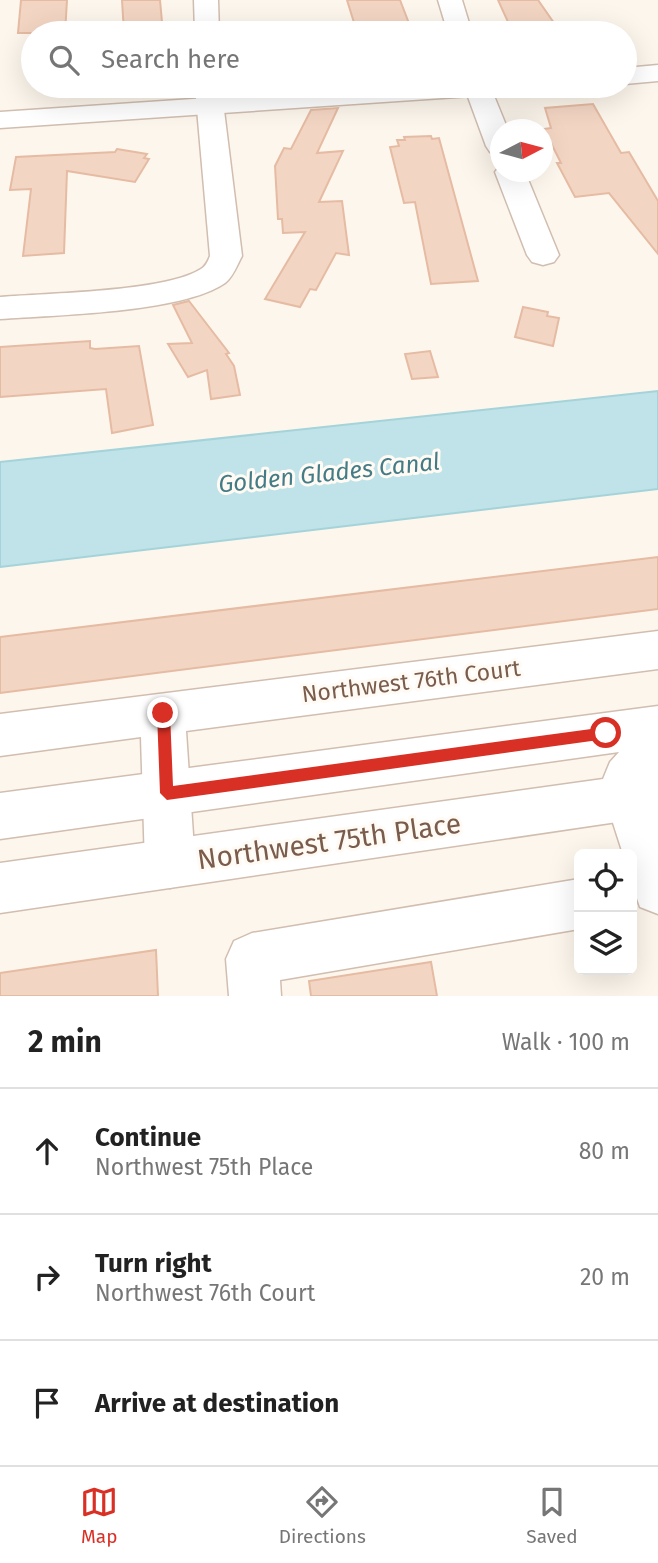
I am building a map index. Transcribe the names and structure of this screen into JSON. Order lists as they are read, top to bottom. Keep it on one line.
{"streets":{"street":["Northwest 76th Court","Northwest 75th Place"]},"water":["Golden Glades Canal"],"north":"right","page":{"search":"Search here","heading":["2 min","Walk · 100 m"],"list":[["Continue","Northwest 75th Place","80 m"],["Turn right","Northwest 76th Court","20 m"],"Arrive at destination"],"nav":["Map","Directions","Saved"]}}
